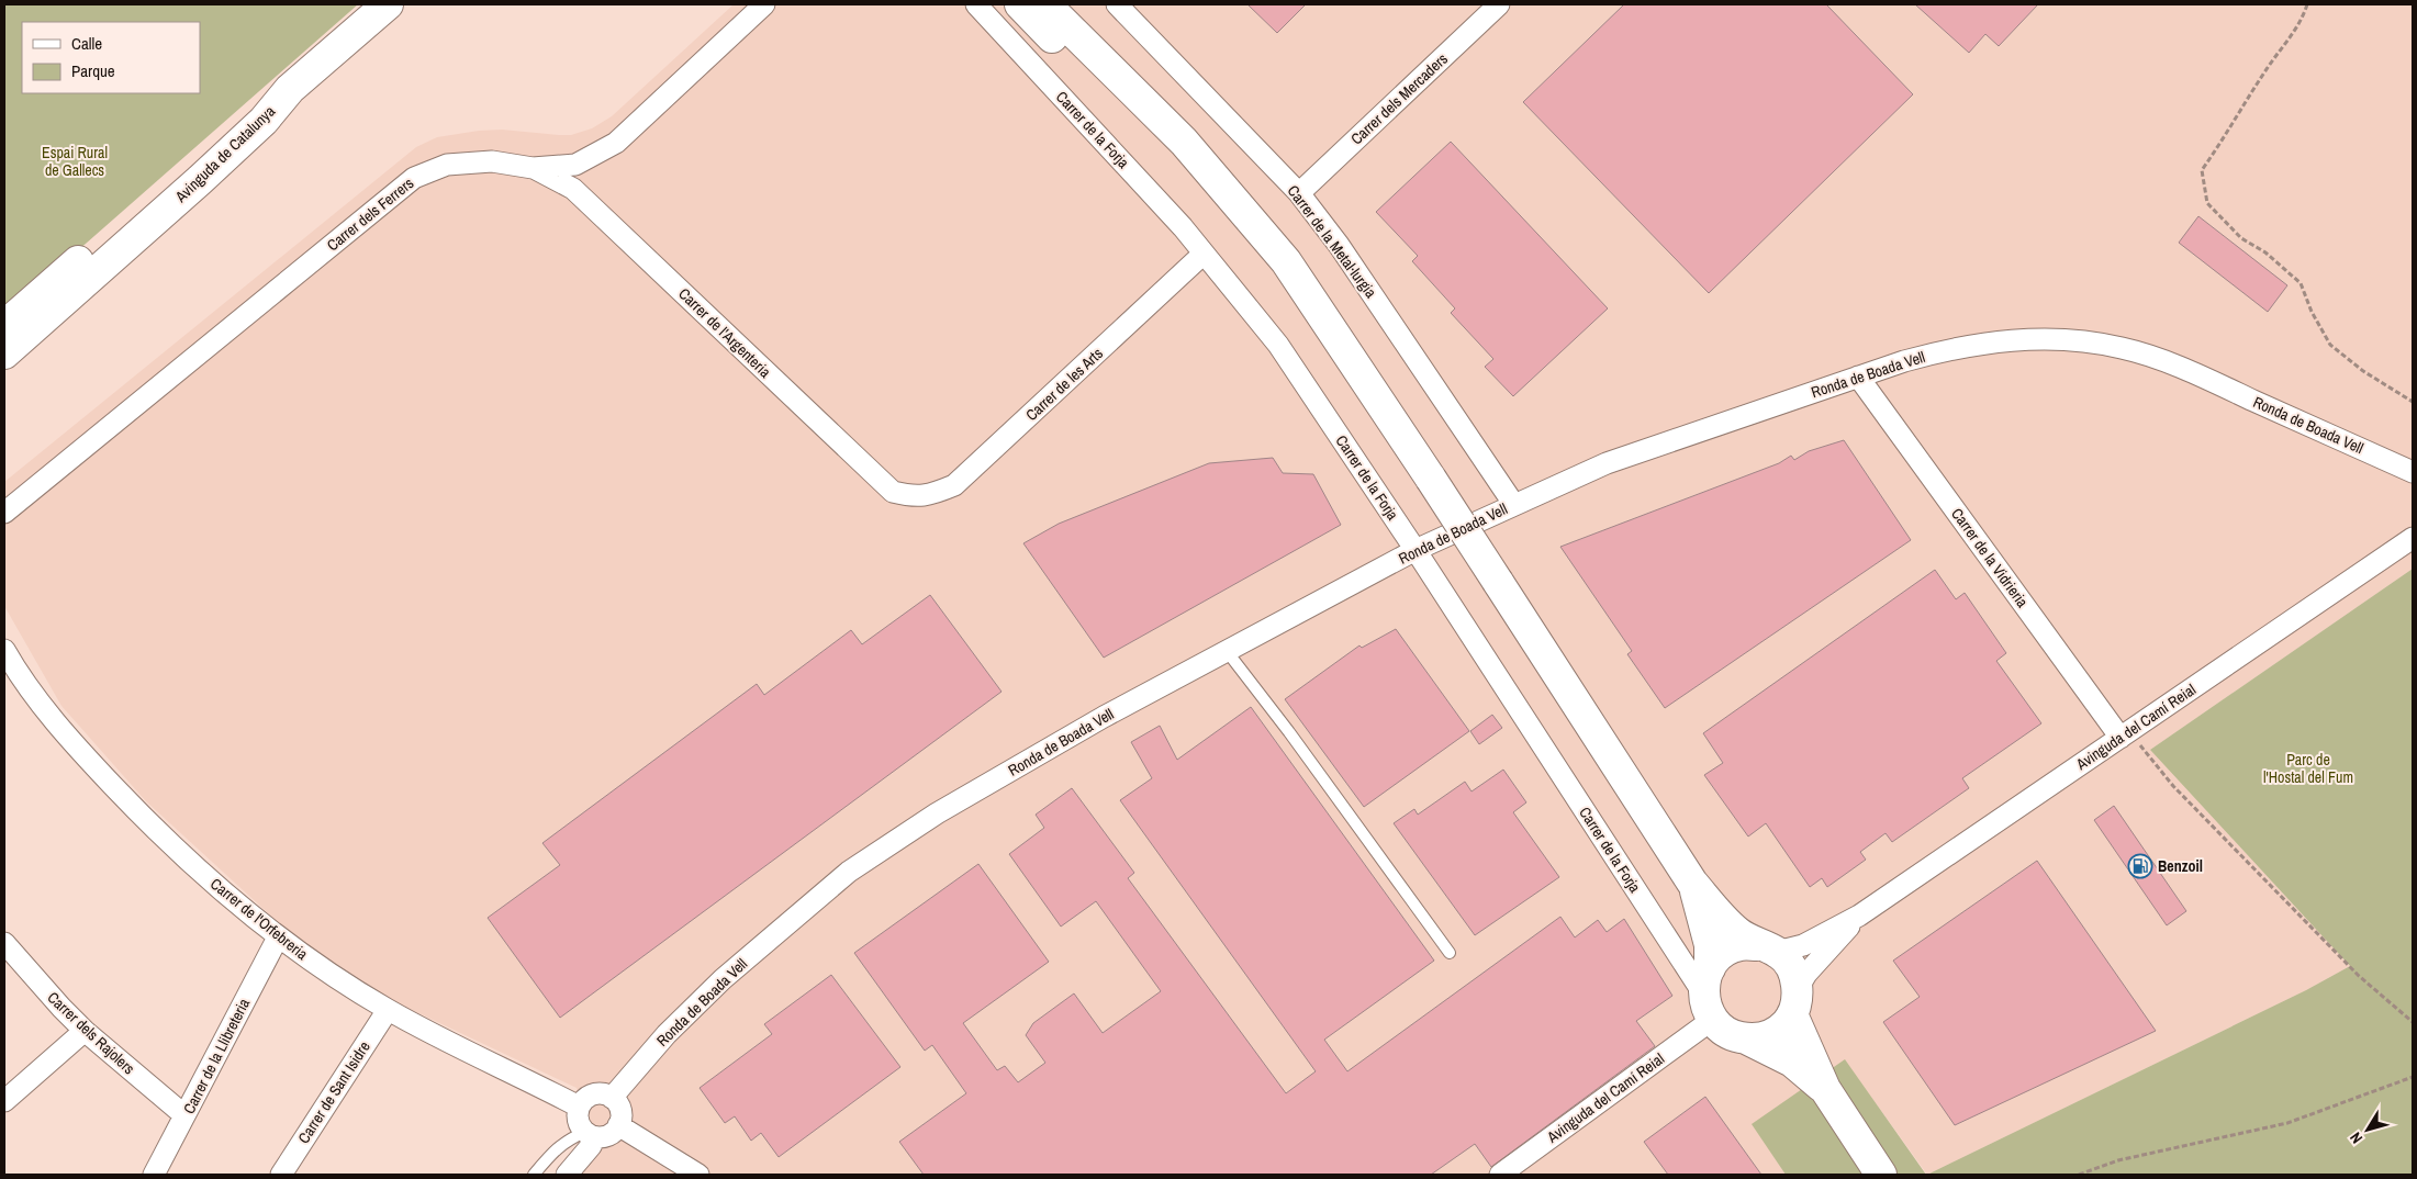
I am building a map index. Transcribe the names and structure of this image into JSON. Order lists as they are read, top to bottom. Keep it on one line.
{"streets":{"main road":["Avinguda de Catalunya"],"street":["Carrer dels Mercaders","Carrer de la Forja","Carrer dels Ferrers","Carrer de la Metal·lurgia","Carrer de l'Argenteria","Ronda de Boada Vell","Carrer de les Arts","Carrer de la Vidrieria","Avinguda del Camí Reial","Carrer de l'Orfebreria","Carrer dels Rajolers","Carrer de la Llibreteria","Carrer de Sant Isidre"]},"crossings":[["Carrer dels Mercaders","Carrer de la Metal·lurgia"],["Carrer de la Forja","Ronda de Boada Vell"],["Carrer de la Forja","Carrer de les Arts"],["Carrer de la Forja","Avinguda del Camí Reial"],["Carrer dels Ferrers","Carrer de l'Argenteria"],["Carrer de la Metal·lurgia","Ronda de Boada Vell"],["Carrer de l'Argenteria","Carrer de les Arts"],["Ronda de Boada Vell","Carrer de la Vidrieria"],["Ronda de Boada Vell","Carrer de l'Orfebreria"],["Carrer de la Vidrieria","Avinguda del Camí Reial"],["Carrer de l'Orfebreria","Carrer de la Llibreteria"],["Carrer de l'Orfebreria","Carrer de Sant Isidre"],["Carrer dels Rajolers","Carrer de la Llibreteria"]],"parks":["Espai Rural de Gallecs","Parc de l'Hostal del Fum"],"places":{"fuel station":["Benzoil"]},"legend":["Calle","Parque"],"north":"bottom left"}
